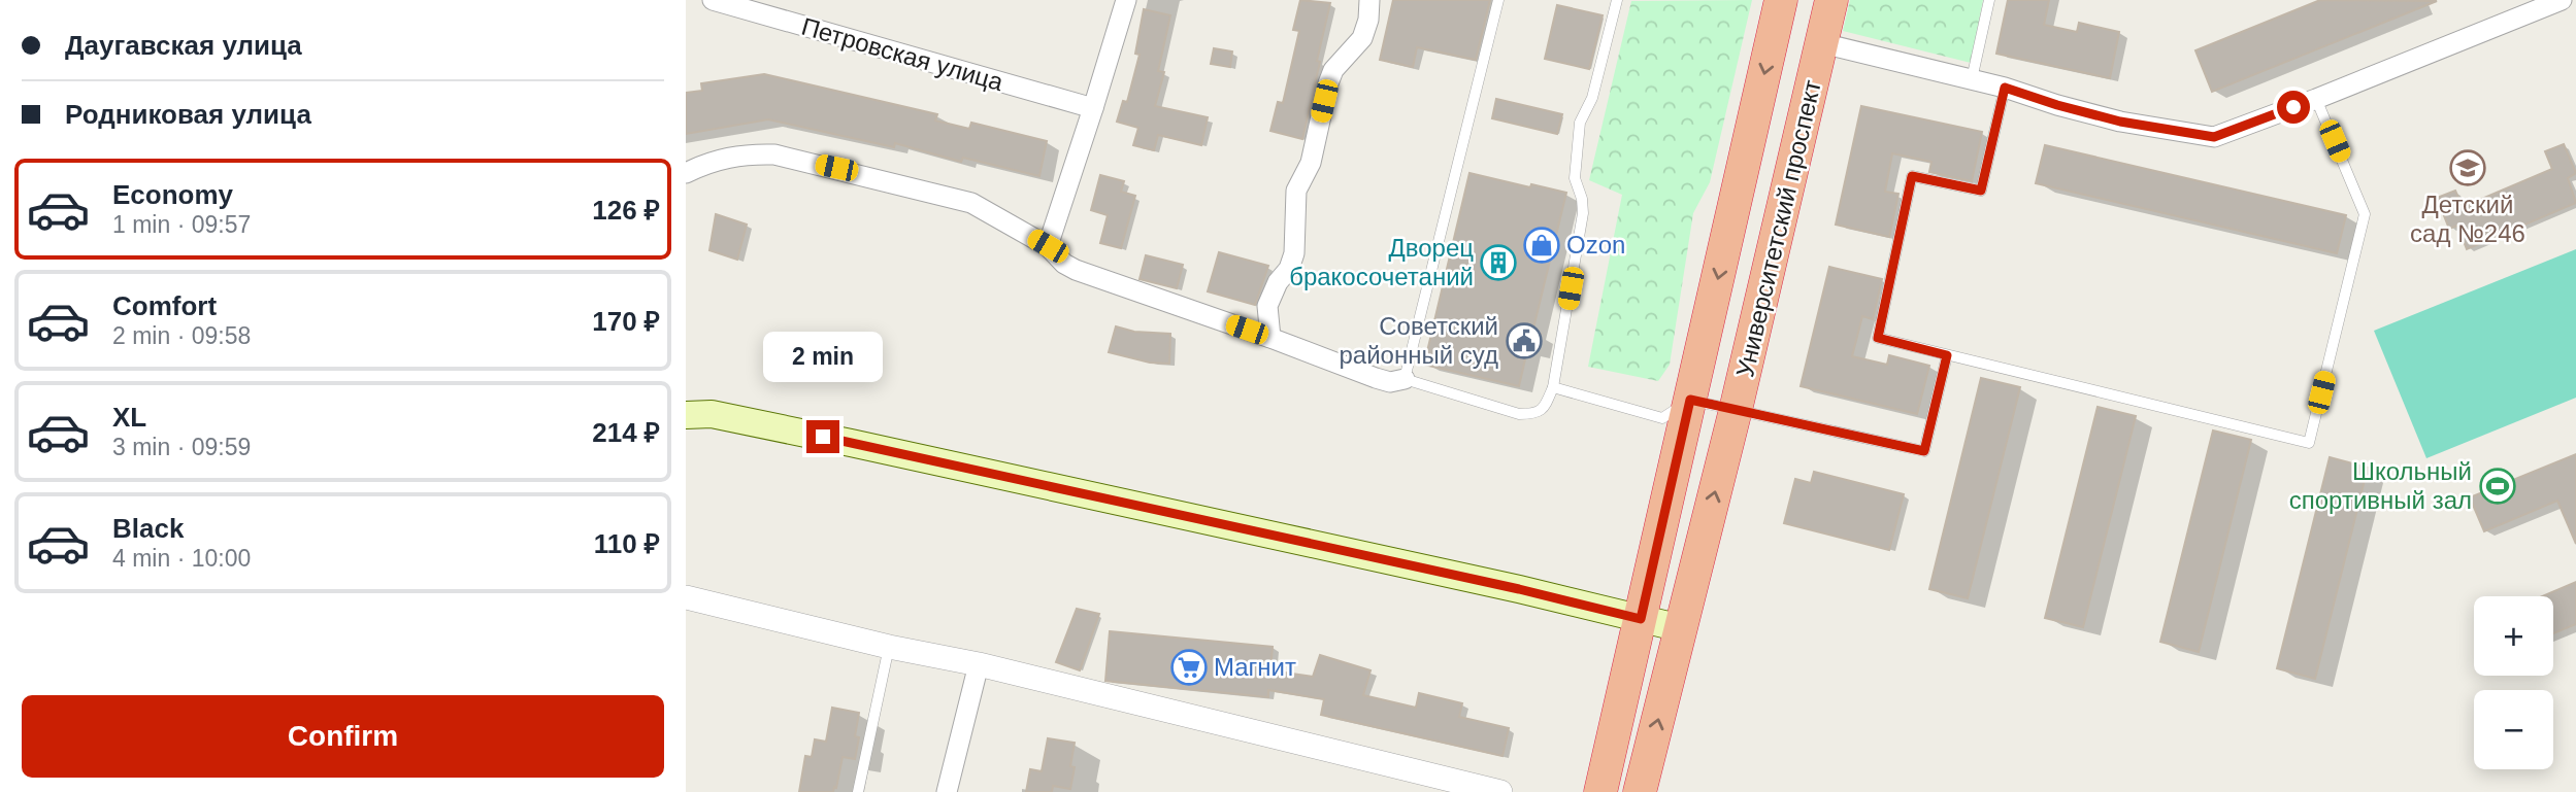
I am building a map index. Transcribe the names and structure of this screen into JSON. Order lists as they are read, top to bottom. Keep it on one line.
{"streets":{"highway":["Университетский проспект"],"street":["Петровская улица"]},"places":{"school or university":["Детский сад №246"],"shop":["Ozon"],"building":["Дворец бракосочетаний"],"public building":["Советский районный суд"],"sports":["Школьный спортивный зал"],"supermarket":["Магнит"]},"page":{"banner":["Даугавская улица","Родниковая улица"],"list":[{"name":"Economy","note":"1 min · 09:57","value":"126 ₽"},{"name":"Comfort","note":"2 min · 09:58","value":"170 ₽"},{"name":"XL","note":"3 min · 09:59","value":"214 ₽"},{"name":"Black","note":"4 min · 10:00","value":"110 ₽"}],"bubble":"2 min","map_buttons":["+","−"],"buttons":"Confirm"}}
